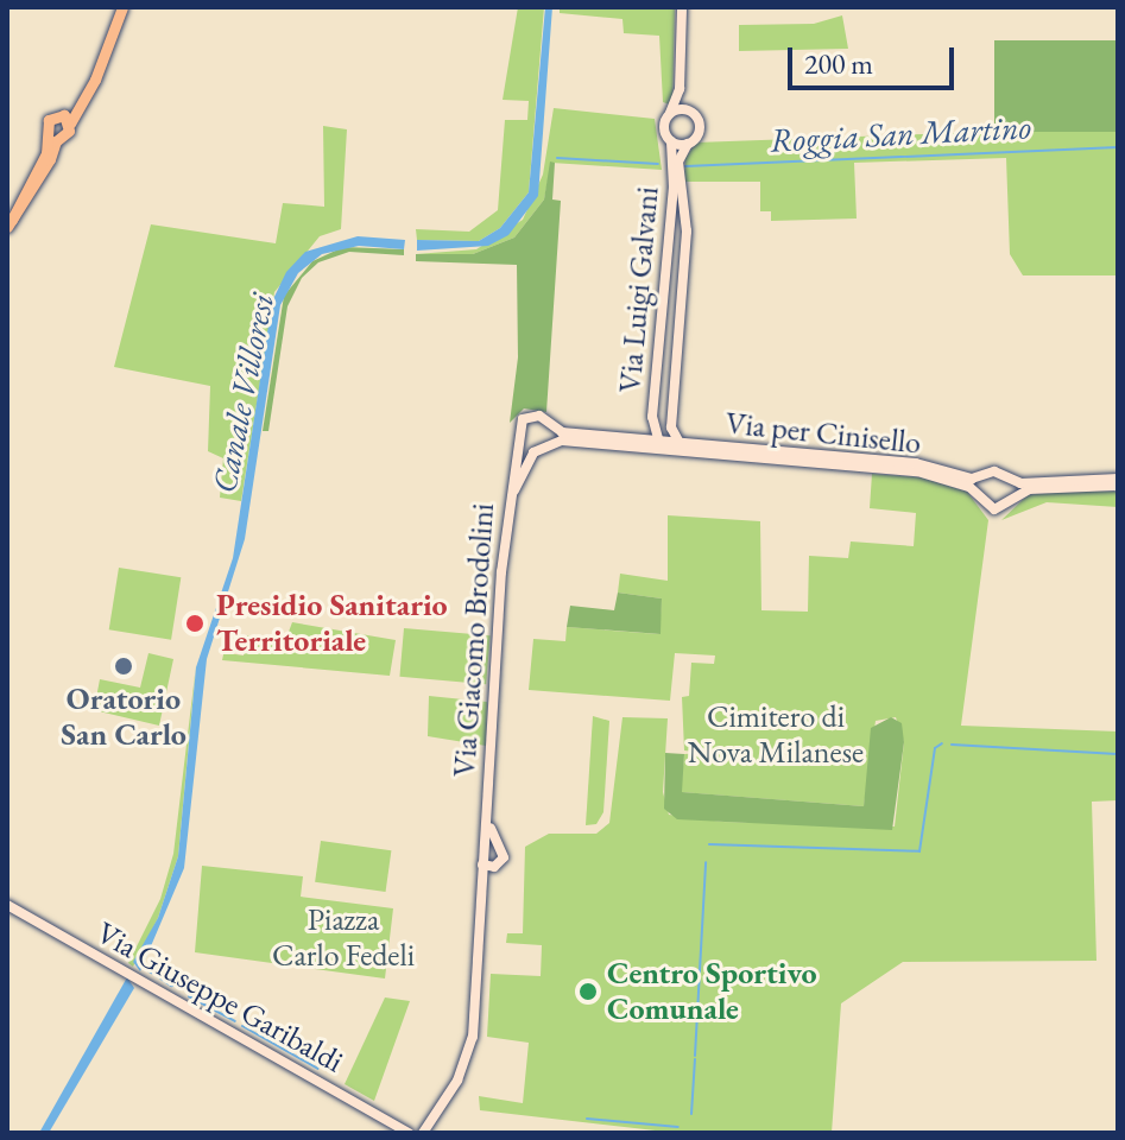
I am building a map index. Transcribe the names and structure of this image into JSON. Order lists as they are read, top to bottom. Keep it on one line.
{"streets":{"main road":["Via Luigi Galvani","Via per Cinisello","Via Giacomo Brodolini","Via Giuseppe Garibaldi"]},"crossings":[["Via Luigi Galvani","Via per Cinisello"],["Via per Cinisello","Via Giacomo Brodolini"]],"water":["Roggia San Martino","Canale Villoresi"],"parks":["Cimitero di Nova Milanese","Piazza Carlo Fedeli"],"places":["Presidio Sanitario Territoriale","Oratorio San Carlo","Centro Sportivo Comunale"],"scale_bar":"200 m"}
